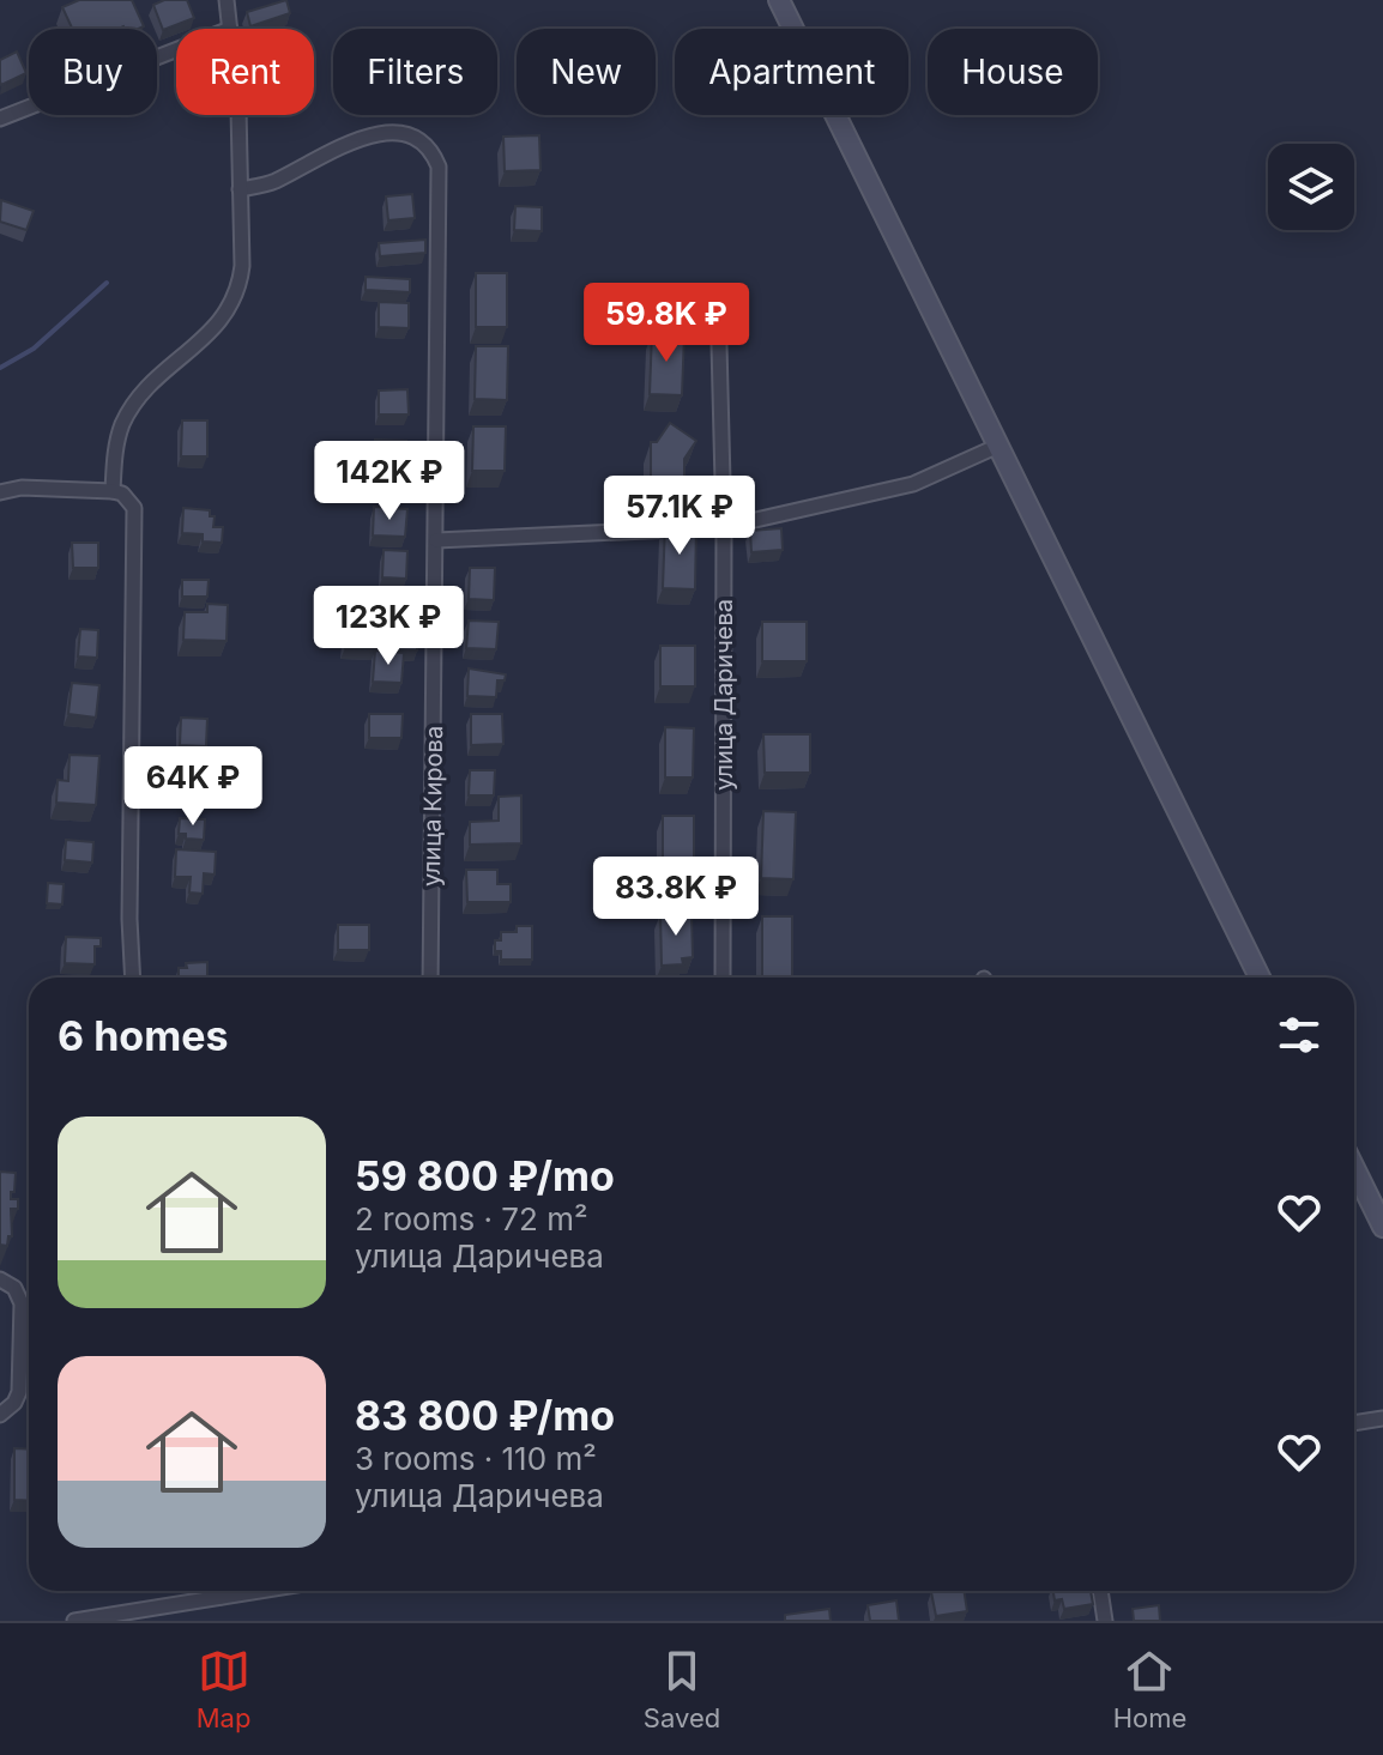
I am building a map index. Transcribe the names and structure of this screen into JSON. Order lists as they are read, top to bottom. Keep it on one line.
{"streets":{"street":["улица Даричева","улица Кирова"]},"page":{"chip":["Buy","Rent","Filters","New","Apartment","House"],"price":["59.8K ₽","142K ₽","57.1K ₽","123K ₽","64K ₽","83.8K ₽"],"heading":"6 homes","list":[{"name":"59 800 ₽/mo","note":"2 rooms · 72 m² · улица Даричева"},{"name":"83 800 ₽/mo","note":"3 rooms · 110 m² · улица Даричева"}],"tabs":["Map","Saved","Home"]}}
